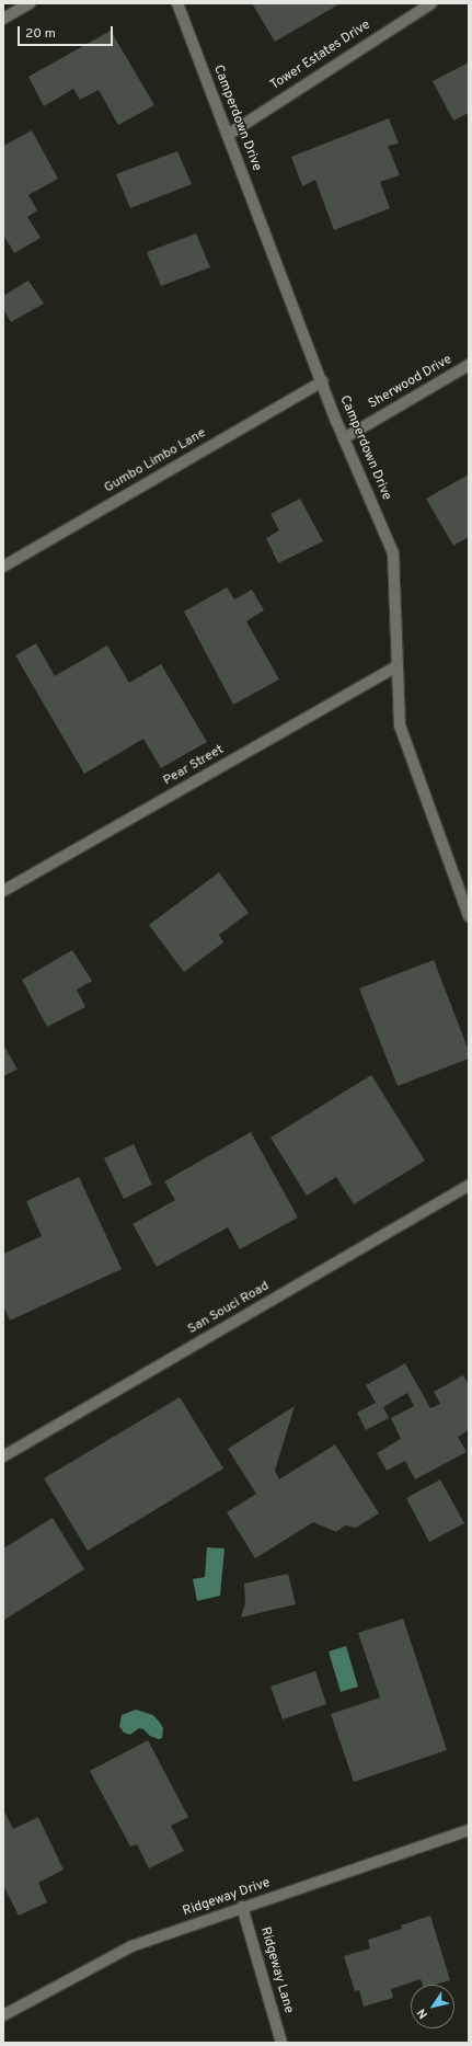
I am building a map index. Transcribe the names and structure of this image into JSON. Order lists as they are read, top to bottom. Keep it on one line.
{"streets":{"street":["Tower Estates Drive","Camperdown Drive","Sherwood Drive","Gumbo Limbo Lane","Pear Street","San Souci Road","Ridgeway Drive","Ridgeway Lane"]},"crossings":[["Tower Estates Drive","Camperdown Drive"],["Camperdown Drive","Sherwood Drive"],["Camperdown Drive","Gumbo Limbo Lane"],["Camperdown Drive","Pear Street"],["Ridgeway Drive","Ridgeway Lane"]],"scale_bar":"20 m","north":"bottom left"}
